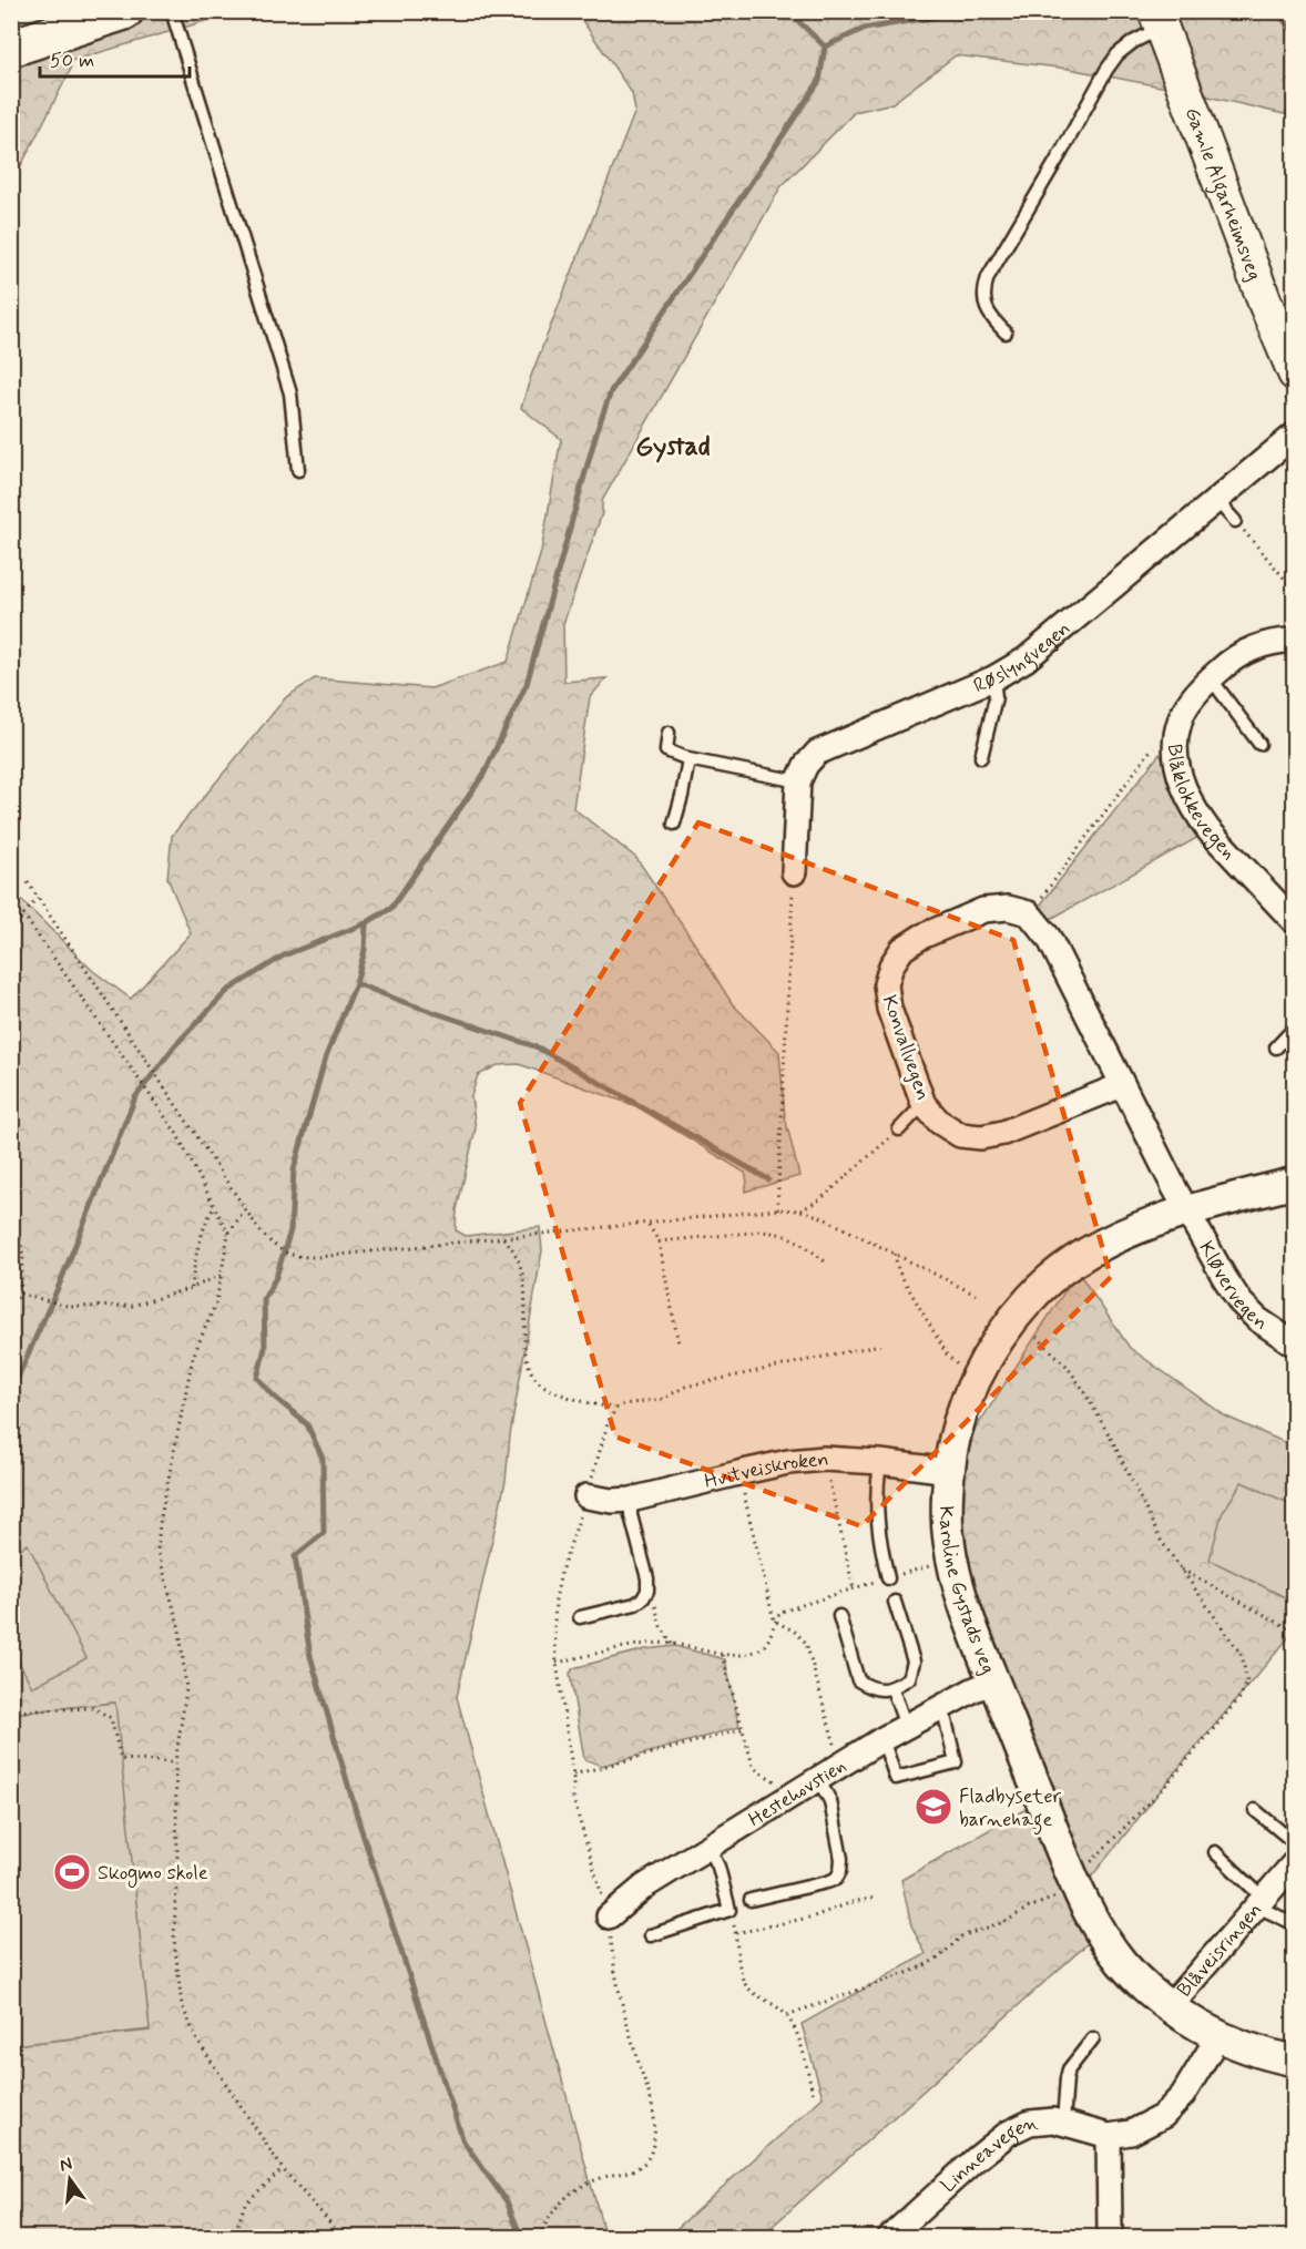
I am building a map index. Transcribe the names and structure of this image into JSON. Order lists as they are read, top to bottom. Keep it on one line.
{"streets":{"main road":["Gamle Algarheimsveg"],"street":["Røslyngvegen","Blåklokkevegen","Konvallvegen","Kløvervegen","Hvitveiskroken","Karoline Gystads veg","Hestehovstien","Blåveisringen","Linneavegen"]},"crossings":[["Kløvervegen","Karoline Gystads veg"],["Hvitveiskroken","Karoline Gystads veg"],["Karoline Gystads veg","Hestehovstien"],["Karoline Gystads veg","Blåveisringen"]],"districts":["Gystad"],"places":{"school or university":["Fladbyseter barnehage"],"sports":["Skogmo skole"]},"scale_bar":"50 m","north":"top"}
